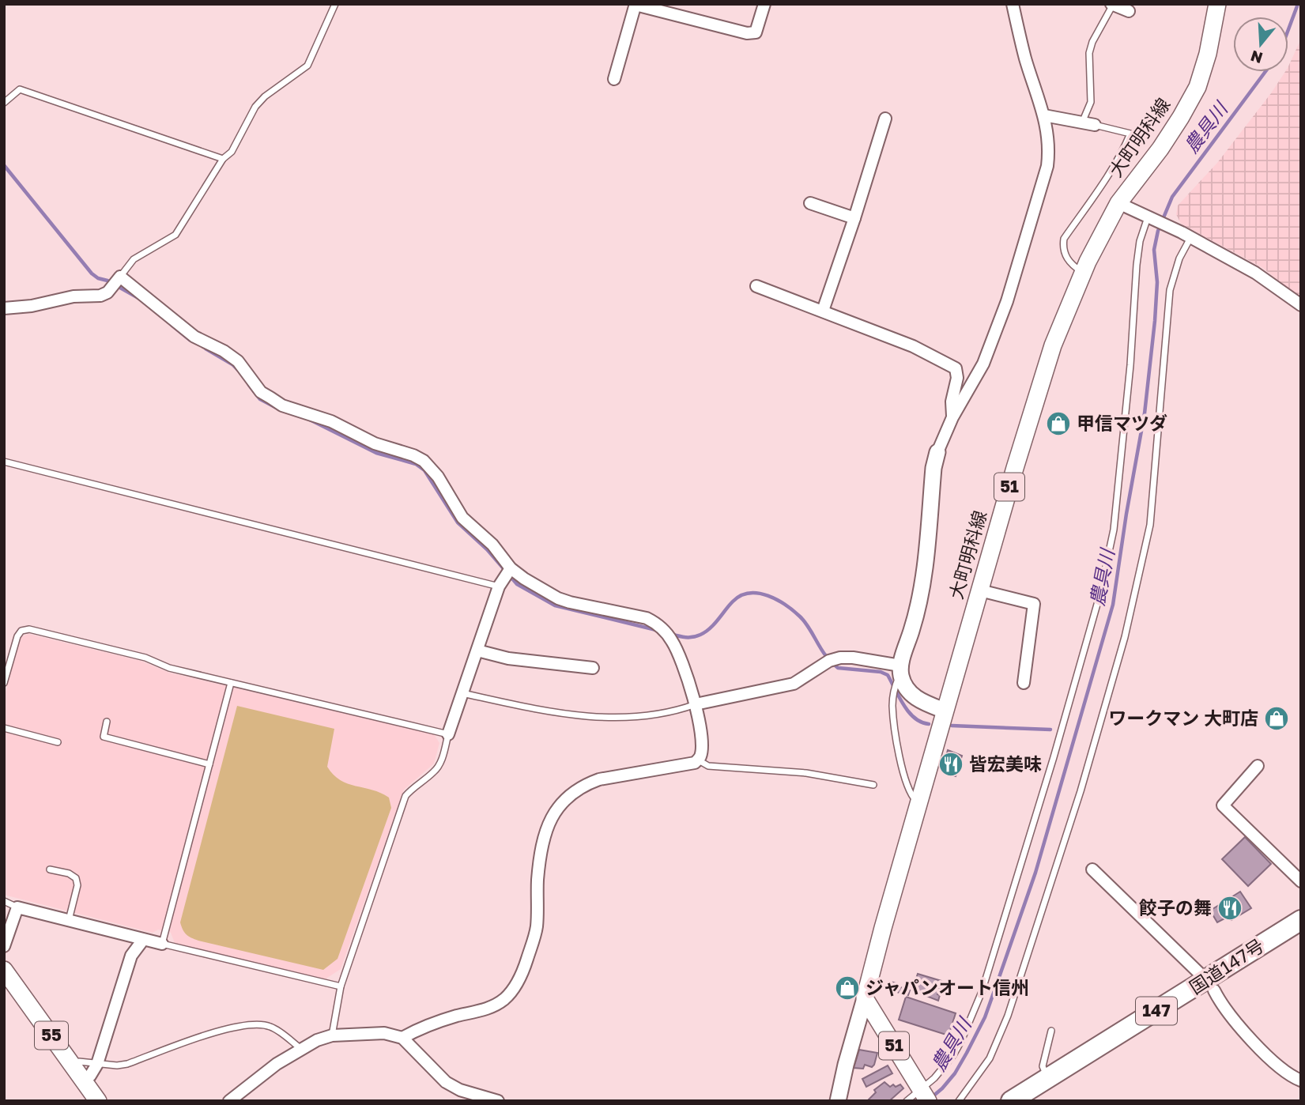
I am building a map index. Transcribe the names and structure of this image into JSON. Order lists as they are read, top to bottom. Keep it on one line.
{"streets":{"highway":["国道147号","147"],"main road":["大町明科線","51","55"]},"crossings":[["大町明科線","51"]],"water":["農具川"],"places":{"shop":["甲信マツダ","ワークマン 大町店","ジャパンオート信州"],"restaurant":["皆宏美味","餃子の舞"]},"north":"bottom"}
